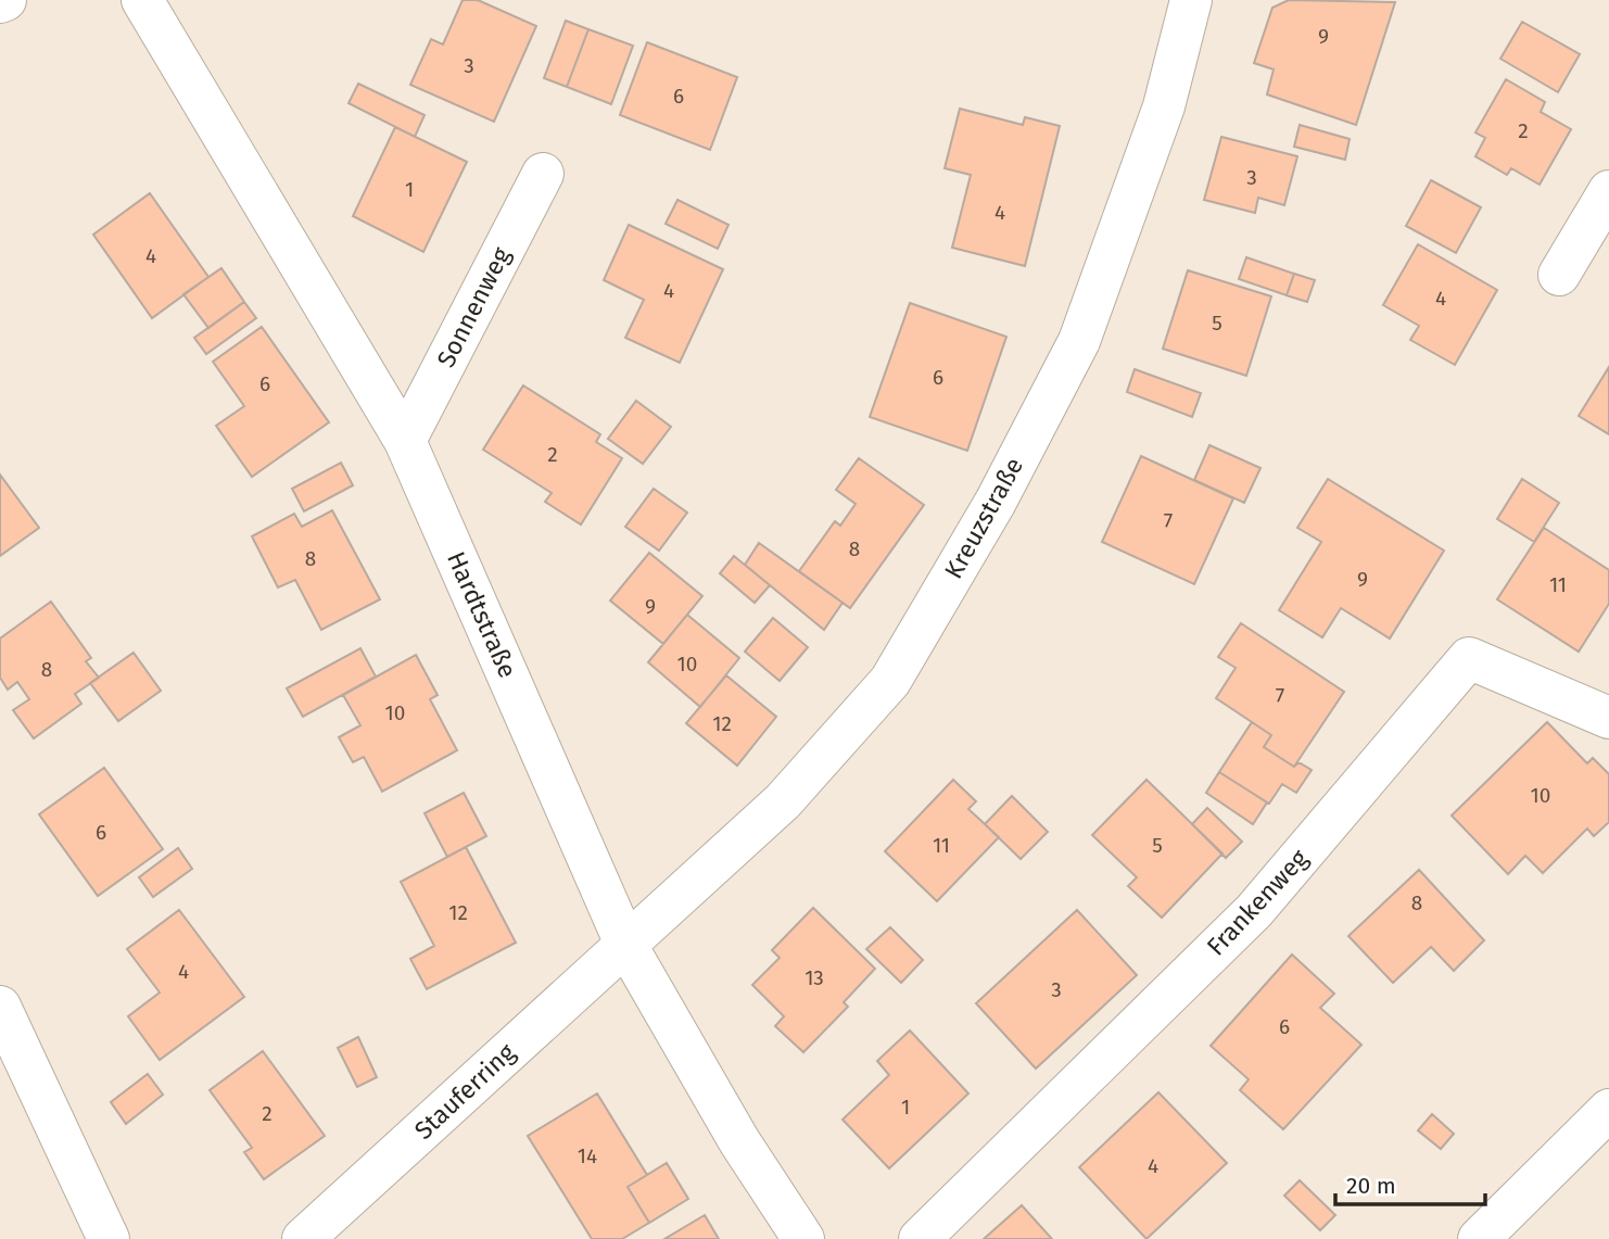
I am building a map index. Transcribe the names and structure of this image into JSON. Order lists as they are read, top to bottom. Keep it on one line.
{"streets":{"street":["Sonnenweg","Kreuzstraße","Hardtstraße","Frankenweg","Stauferring"]},"crossings":[["Sonnenweg","Hardtstraße"],["Kreuzstraße","Hardtstraße"],["Kreuzstraße","Stauferring"],["Hardtstraße","Stauferring"]],"house_numbers":["9","3","6","2","3","1","4","4","4","4","5","6","6","2","7","8","8","9","11","9","10","8","7","10","12","10","6","11","5","8","12","4","13","3","6","1","2","14","4"],"scale_bar":"20 m"}
